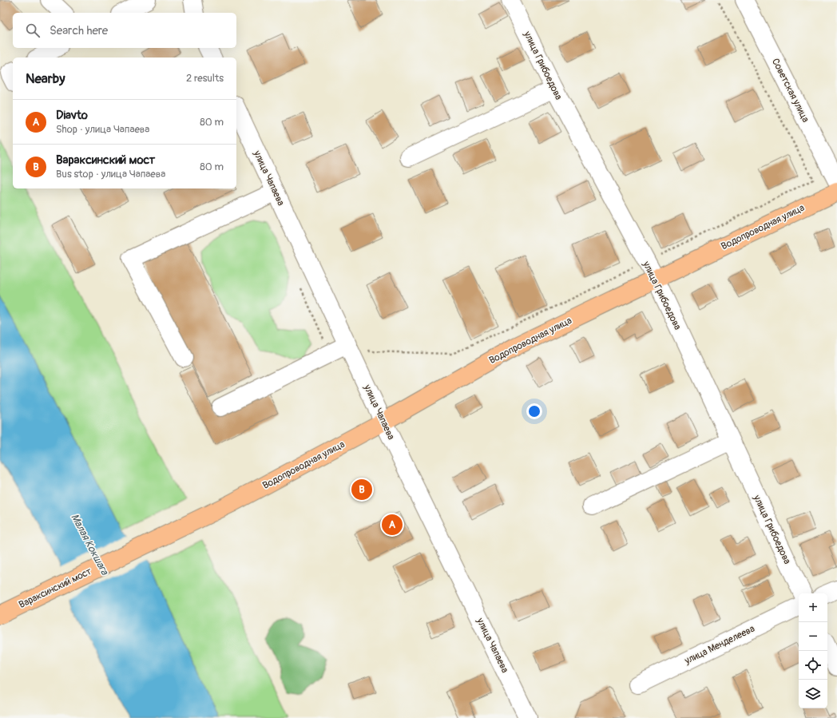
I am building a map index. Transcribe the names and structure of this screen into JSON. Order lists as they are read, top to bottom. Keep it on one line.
{"streets":{"main road":["Водопроводная улица","Вараксинский мост"],"street":["улица Грибоедова","Советская улица","улица Чапаева","улица Менделеева"]},"crossings":[["улица Грибоедова","Водопроводная улица"],["улица Чапаева","Водопроводная улица"],["Водопроводная улица","Вараксинский мост"]],"water":["Малая Кокшага"],"page":{"search":"Search here","heading":["Nearby","2 results"],"list":[{"mark":"A","name":"Diavto","note":"Shop · улица Чапаева","value":"80 m"},{"mark":"B","name":"Вараксинский мост","note":"Bus stop · улица Чапаева","value":"80 m"}],"pins":["B","A"],"map_buttons":["+","−"]}}
